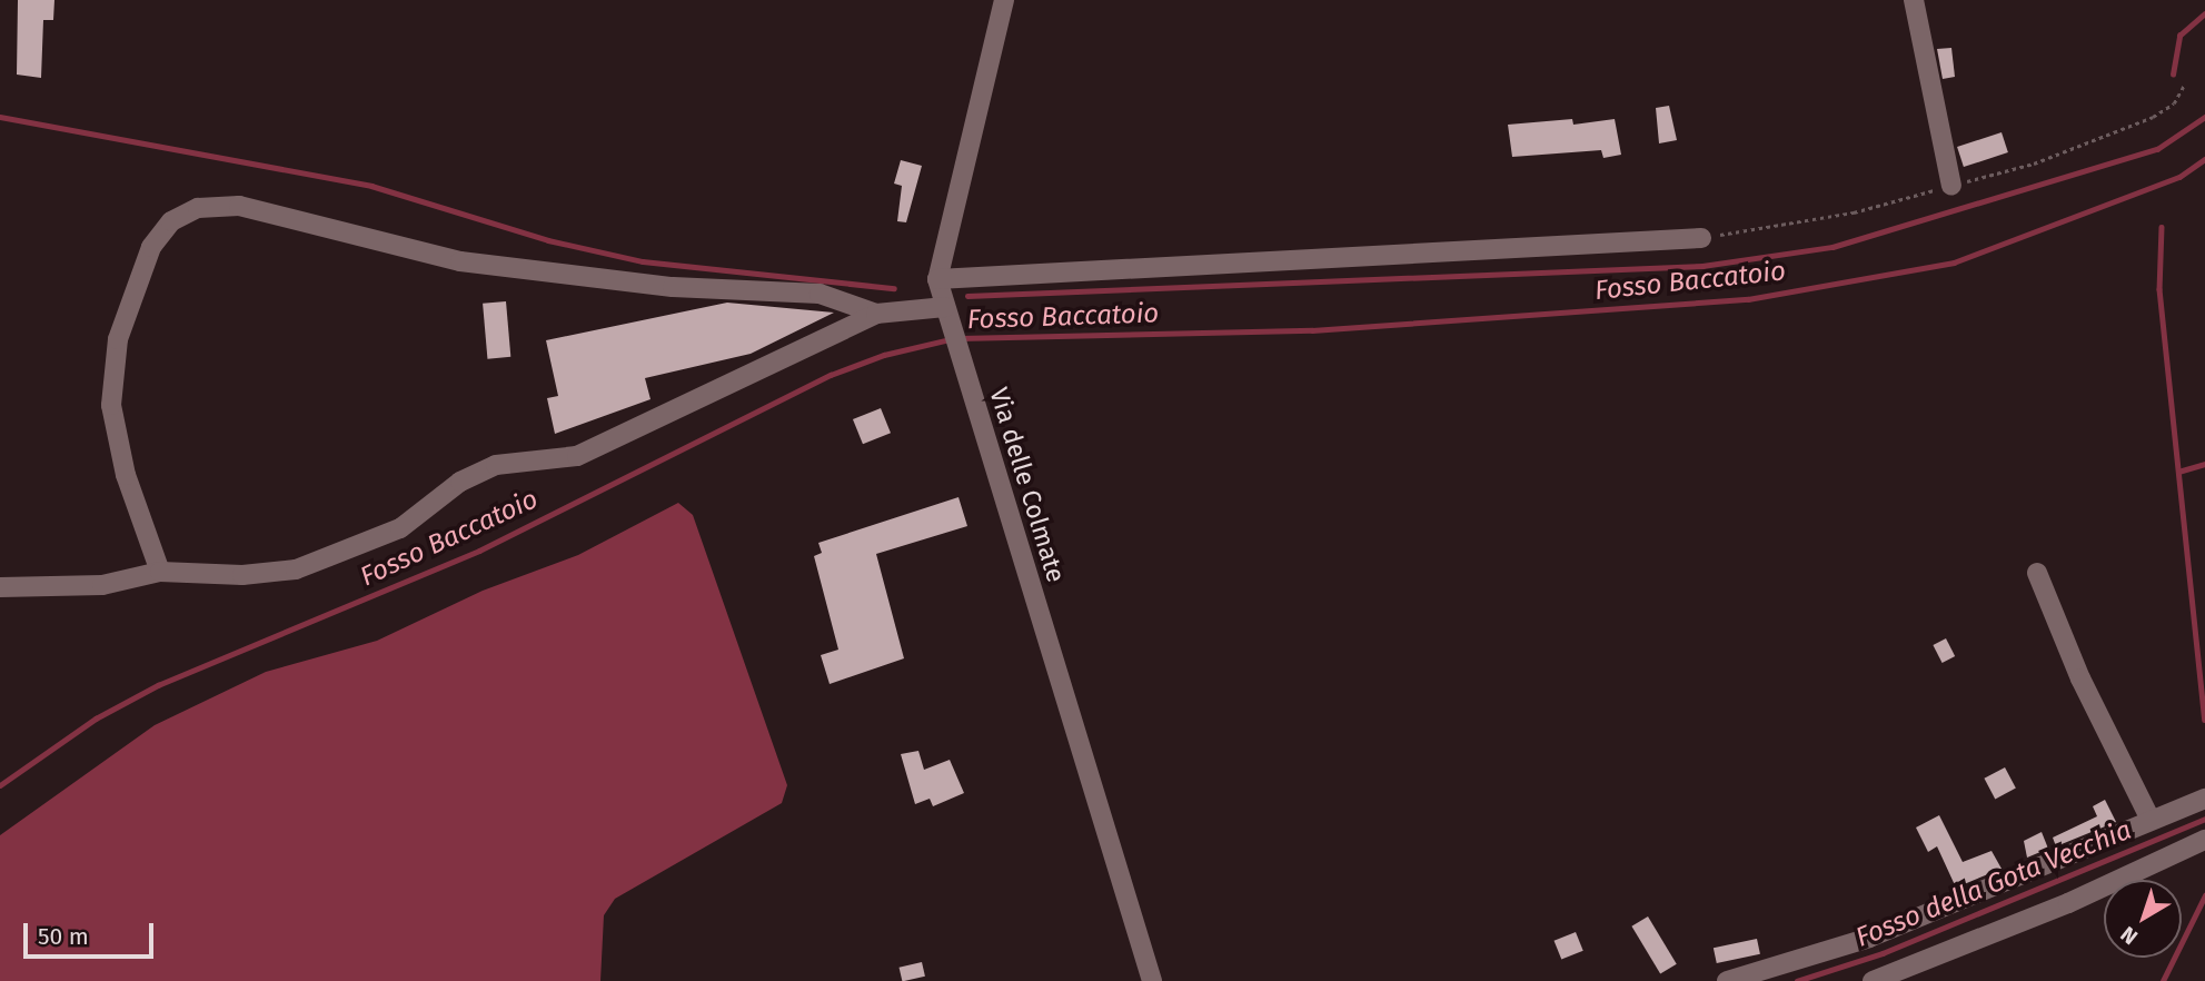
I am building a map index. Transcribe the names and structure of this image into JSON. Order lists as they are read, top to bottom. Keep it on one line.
{"streets":{"street":["Via delle Colmate"]},"water":["Fosso Baccatoio","Fosso della Gota Vecchia"],"scale_bar":"50 m","north":"bottom left"}
